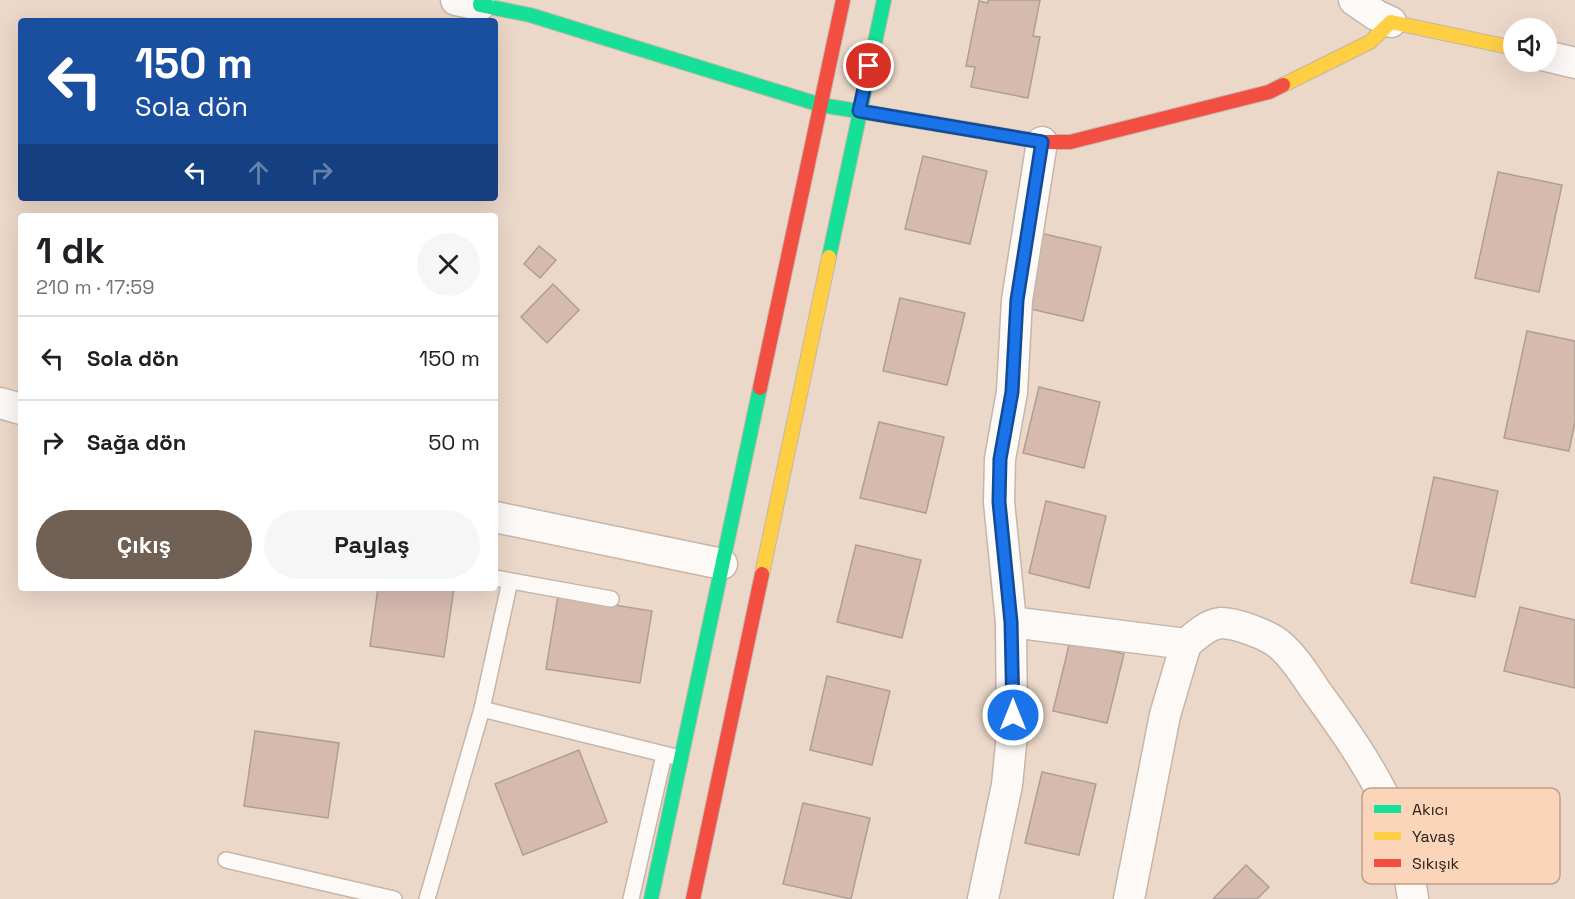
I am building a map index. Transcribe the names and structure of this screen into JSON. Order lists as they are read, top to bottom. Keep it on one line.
{"legend":["Akıcı","Yavaş","Sıkışık"],"page":{"turn":["150 m","Sola dön"],"heading":["1 dk","210 m · 17:59"],"list":[{"name":"Sola dön","value":"150 m"},{"name":"Sağa dön","value":"50 m"}],"buttons":["Çıkış","Paylaş"]}}
